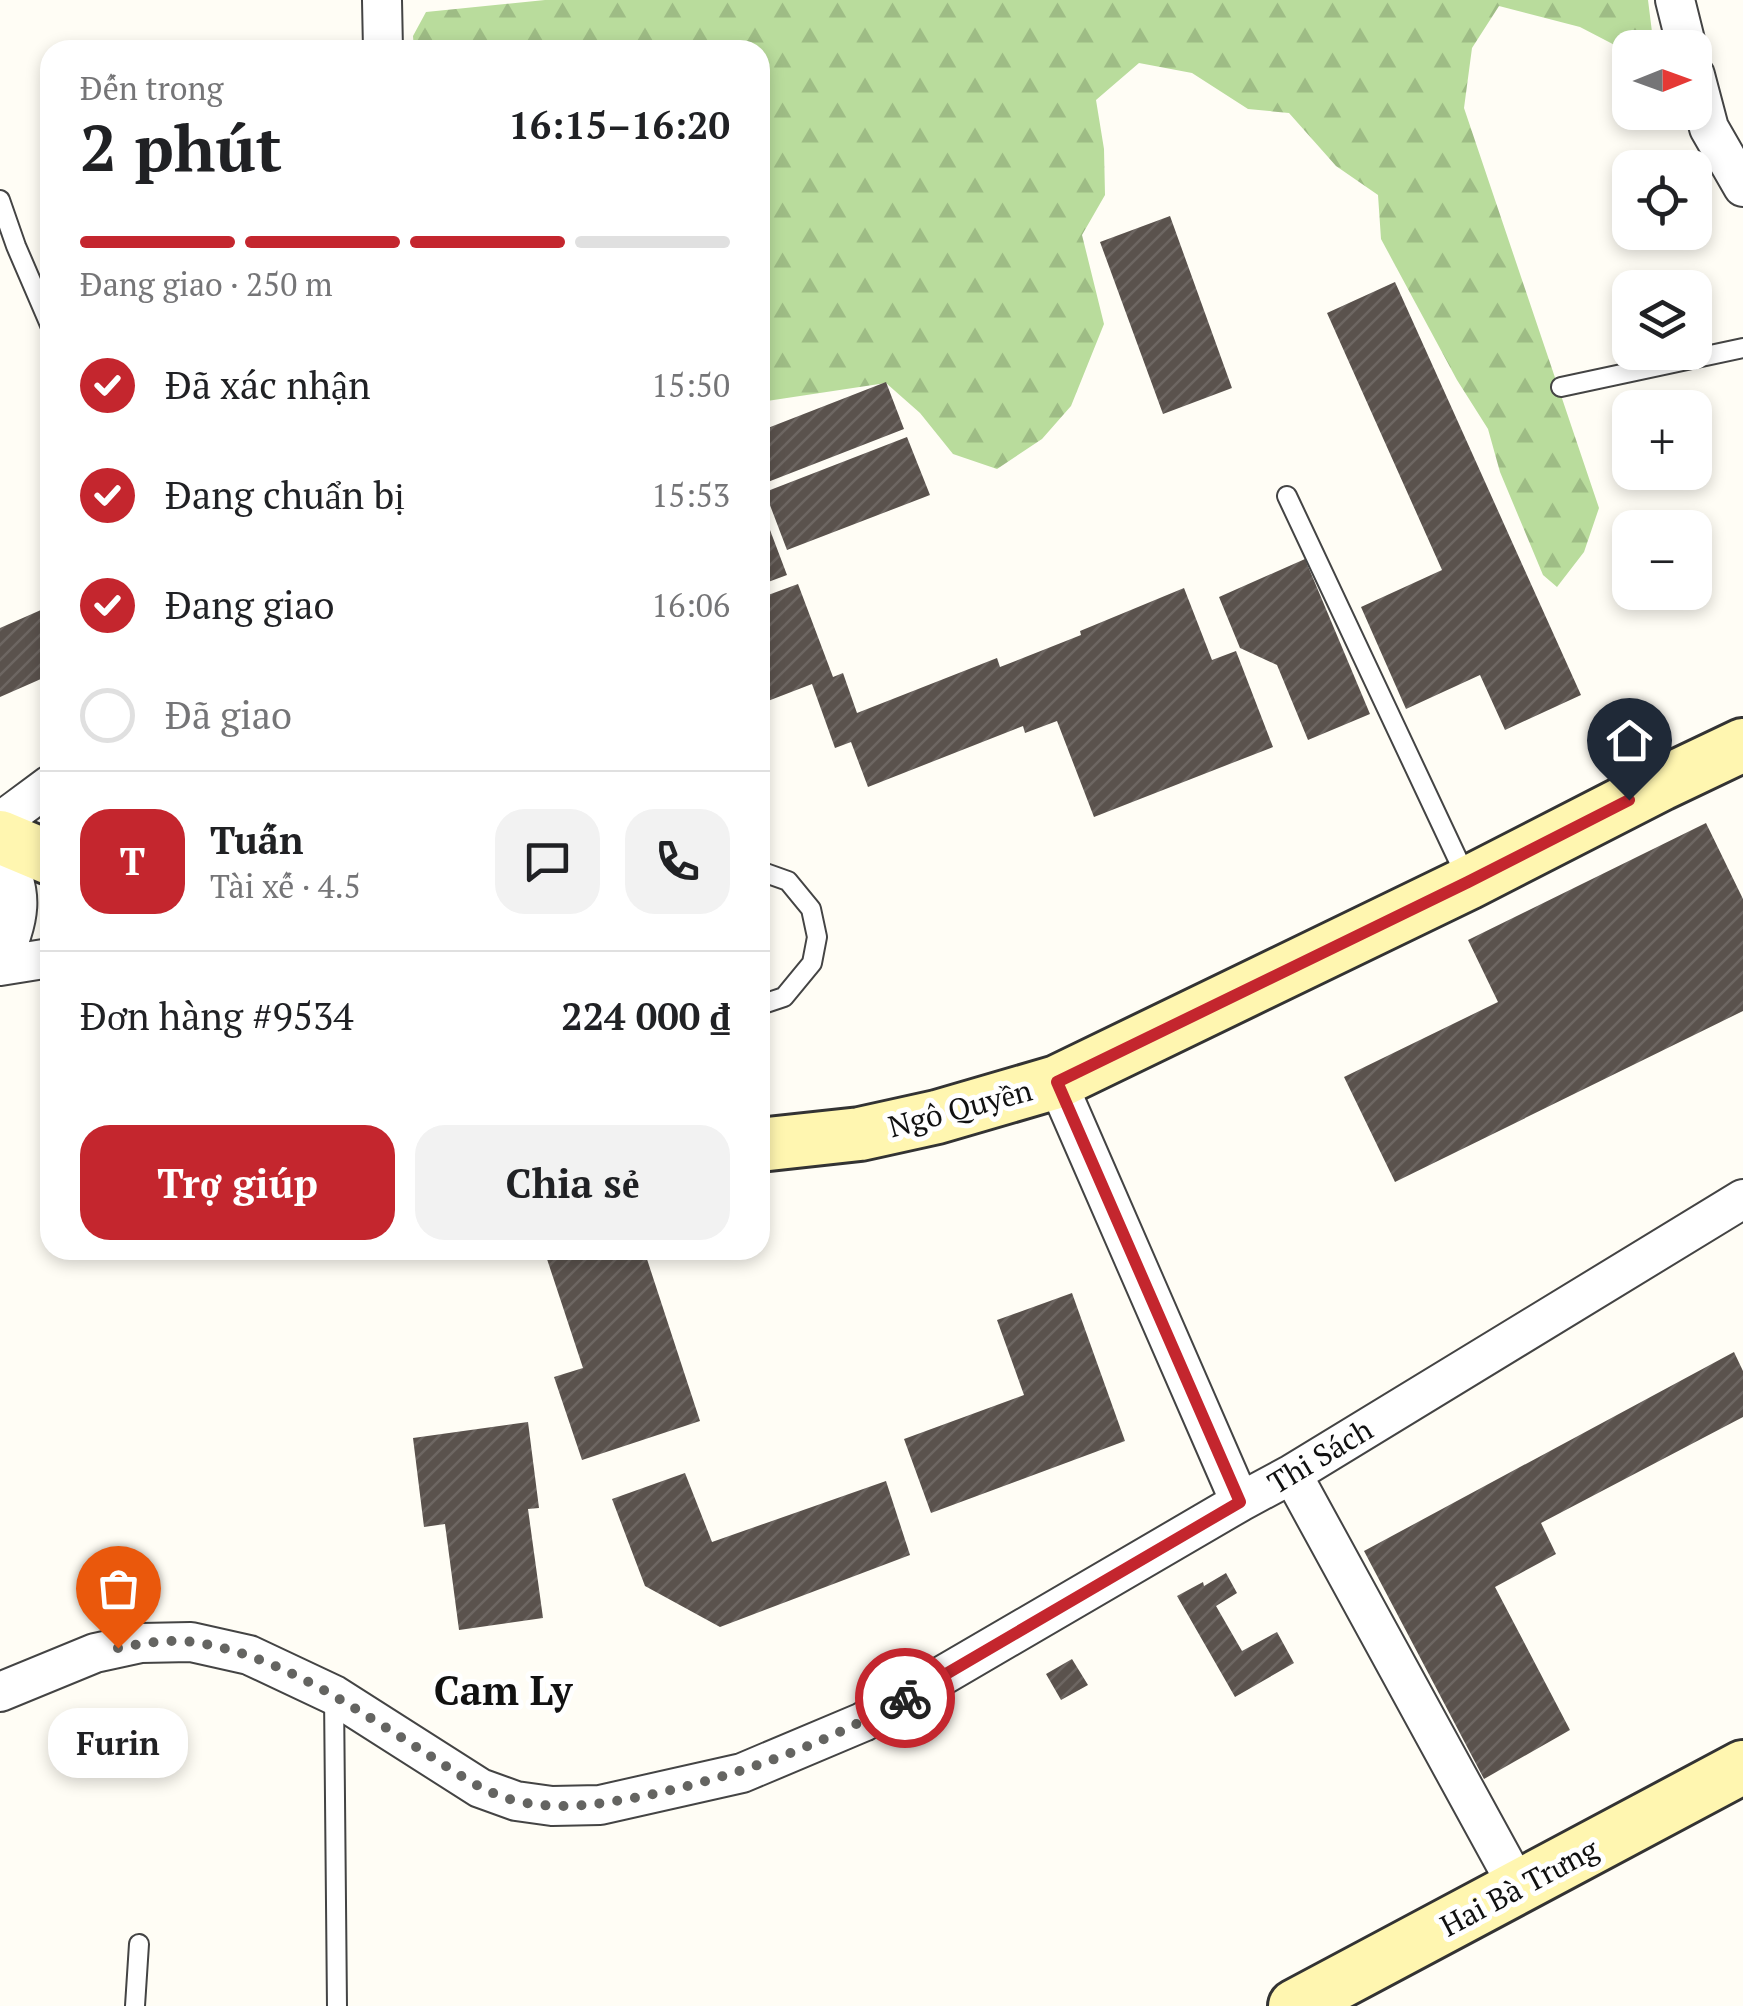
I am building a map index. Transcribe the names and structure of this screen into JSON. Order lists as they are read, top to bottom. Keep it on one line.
{"streets":{"street":["Ngô Quyền","Thi Sách","Hai Bà Trưng"]},"districts":["Cam Ly"],"places":["Furin"],"north":"right","page":{"map_buttons":["+","−"],"heading":["2 phút","Đến trong","16:15–16:20"],"panel":["Tuấn","Tài xế · 4.5","Đơn hàng #9534","224 000 ₫"],"bar":"Đang giao · 250 m","list":[["Đã xác nhận","15:50"],["Đang chuẩn bị","15:53"],["Đang giao","16:06"],"Đã giao"],"round":"T","buttons":["Trợ giúp","Chia sẻ"],"bubble":"Furin"}}
